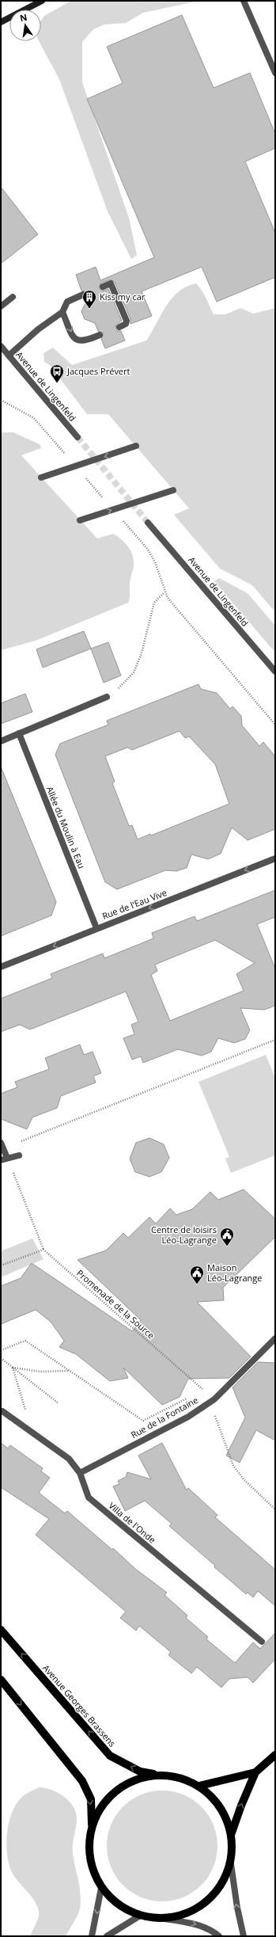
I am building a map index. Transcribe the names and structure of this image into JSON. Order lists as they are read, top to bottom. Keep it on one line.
{"streets":{"main road":["Avenue Georges Brassens"],"street":["Avenue de Lingenfeld","Allée du Moulin à Eau","Rue de l'Eau Vive","Rue de la Fontaine","Villa de l'Onde"],"path":["Promenade de la Source"]},"crossings":[["Allée du Moulin à Eau","Rue de l'Eau Vive"],["Promenade de la Source","Rue de la Fontaine"],["Rue de la Fontaine","Villa de l'Onde"]],"one_way":["Rue de l'Eau Vive"],"places":{"building":["Kiss my car"],"bus stop":["Jacques Prévert"],"public building":["Centre de loisirs Léo-Lagrange","Maison Léo-Lagrange"]},"north":"top"}
